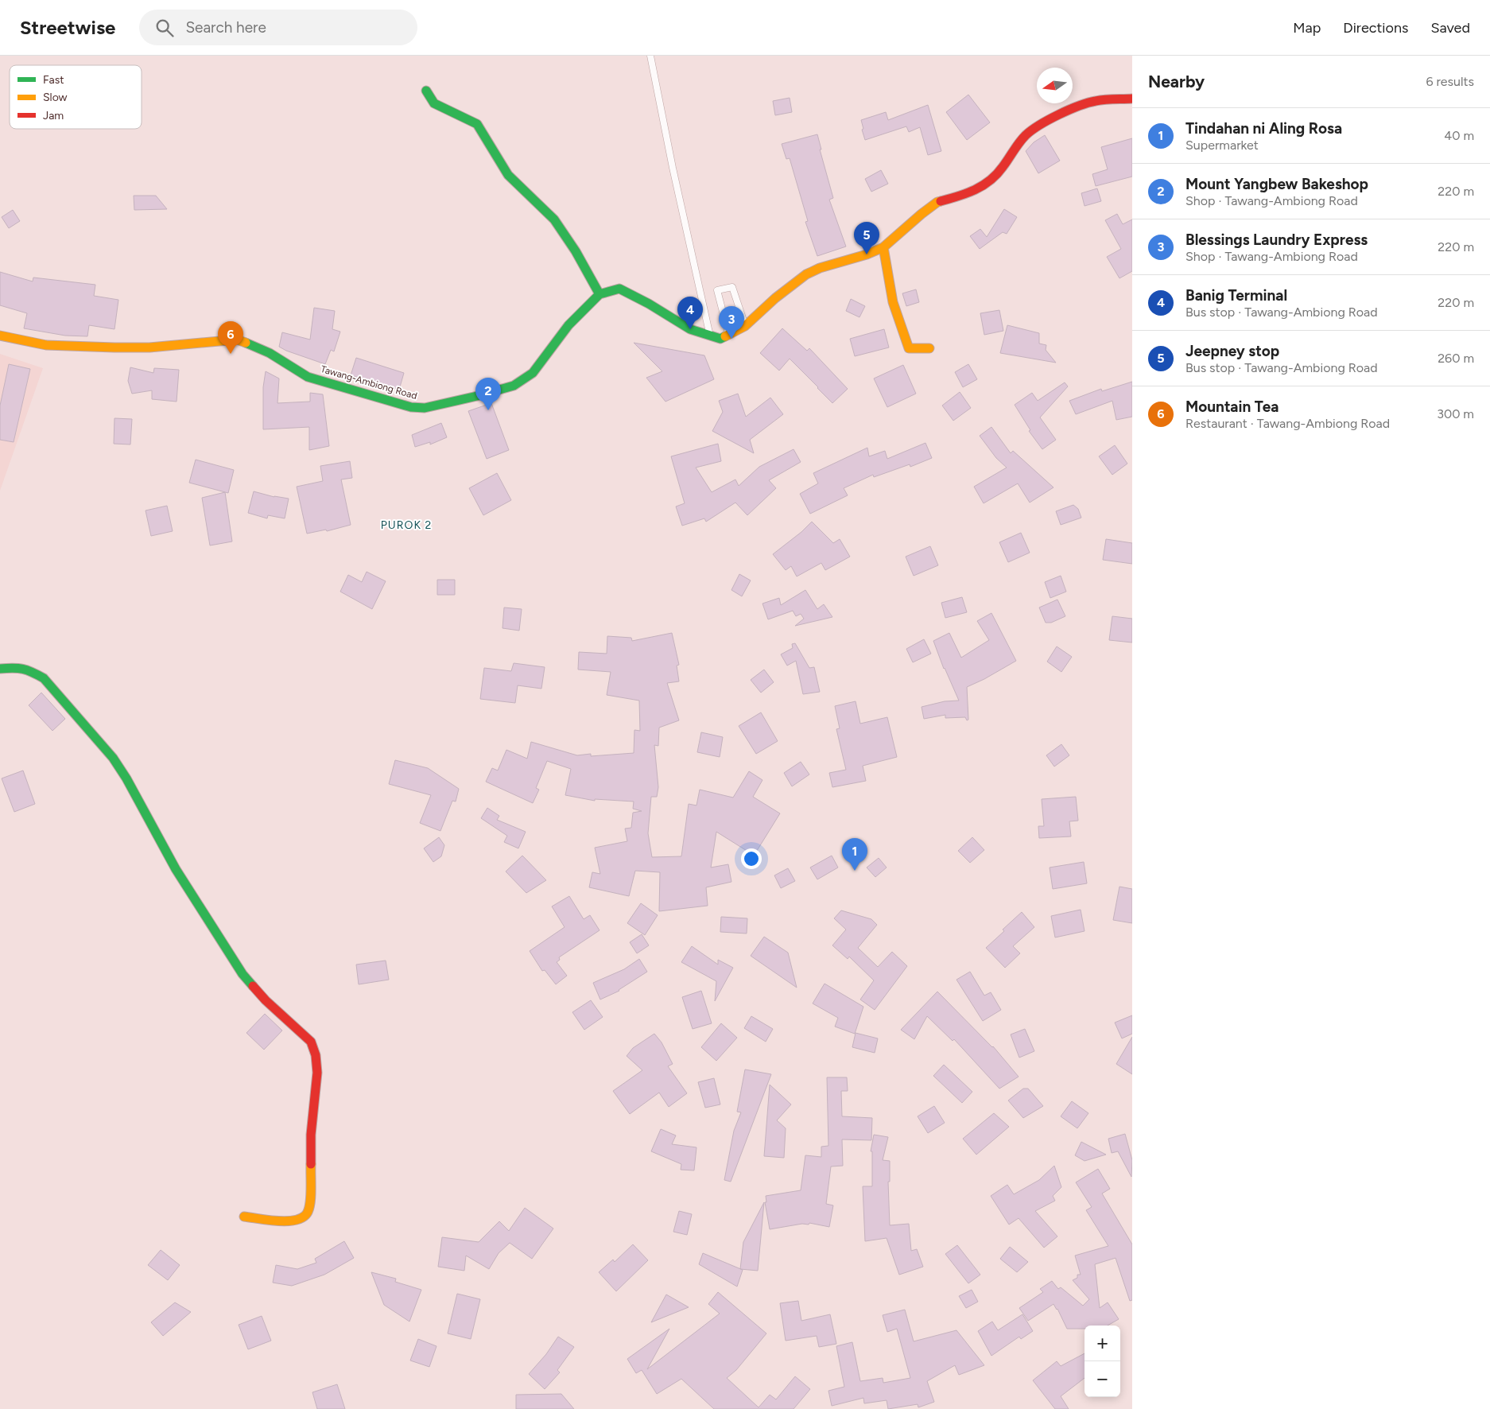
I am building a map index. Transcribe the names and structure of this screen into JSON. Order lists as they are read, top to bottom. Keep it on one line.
{"streets":{"main road":["Tawang-Ambiong Road"]},"districts":["PUROK 2"],"legend":["Fast","Slow","Jam"],"north":"left","page":{"header":"Streetwise","search":"Search here","nav":["Map","Directions","Saved"],"heading":["Nearby","6 results"],"list":[{"mark":"1","name":"Tindahan ni Aling Rosa","note":"Supermarket","value":"40 m"},{"mark":"2","name":"Mount Yangbew Bakeshop","note":"Shop · Tawang-Ambiong Road","value":"220 m"},{"mark":"3","name":"Blessings Laundry Express","note":"Shop · Tawang-Ambiong Road","value":"220 m"},{"mark":"4","name":"Banig Terminal","note":"Bus stop · Tawang-Ambiong Road","value":"220 m"},{"mark":"5","name":"Jeepney stop","note":"Bus stop · Tawang-Ambiong Road","value":"260 m"},{"mark":"6","name":"Mountain Tea","note":"Restaurant · Tawang-Ambiong Road","value":"300 m"}],"pins":["5","4","3","6","2","1"],"map_buttons":["+","−"]}}
